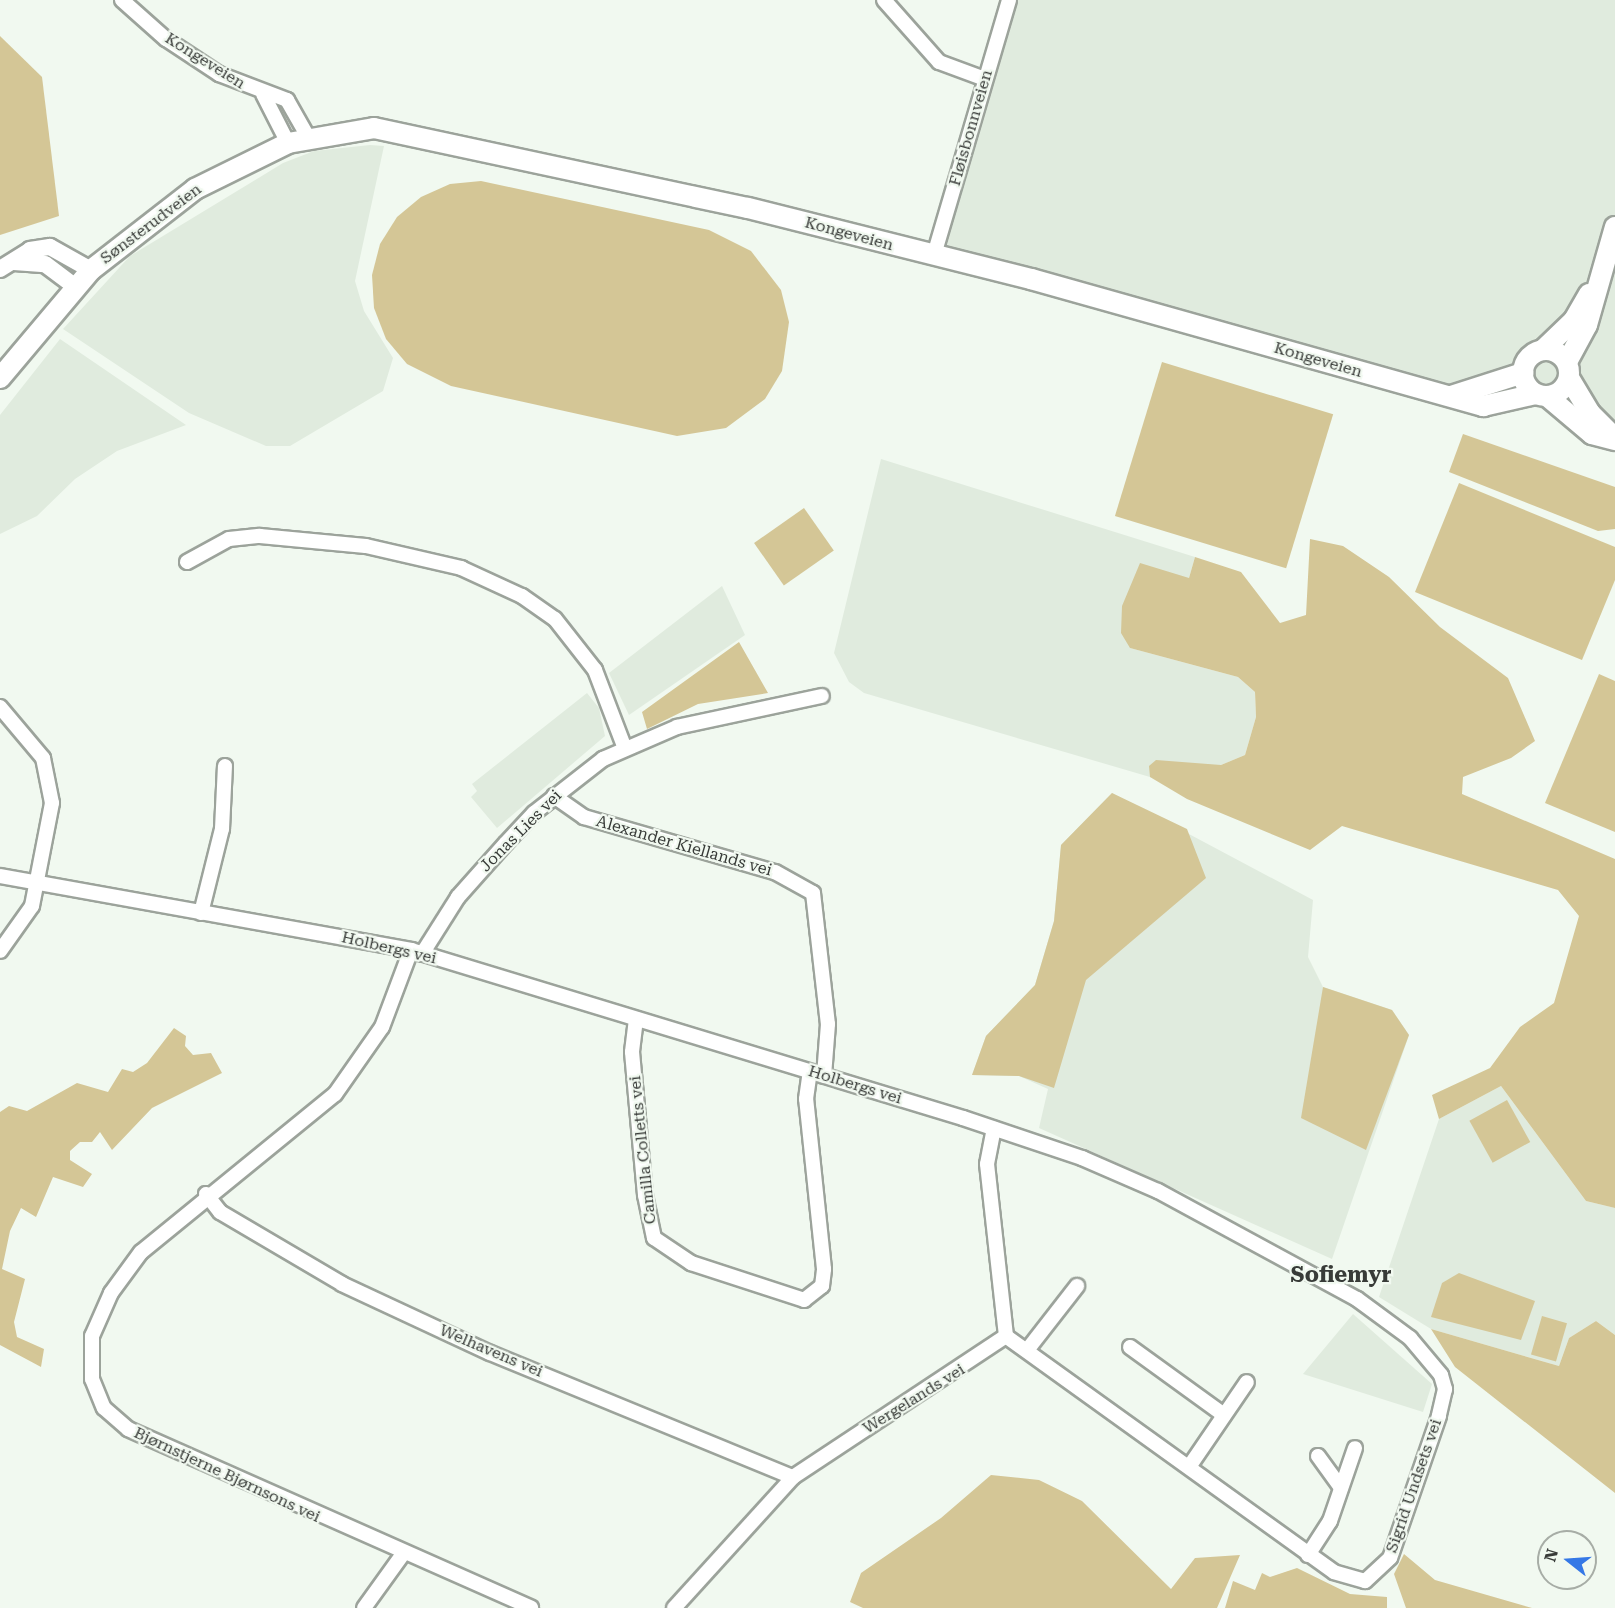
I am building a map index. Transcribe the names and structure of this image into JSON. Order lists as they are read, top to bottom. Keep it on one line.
{"streets":{"main road":["Kongeveien","Sønsterudveien"],"street":["Fløisbonnveien","Jonas Lies vei","Alexander Kiellands vei","Holbergs vei","Camilla Colletts vei","Welhavens vei","Wergelands vei","Bjørnstjerne Bjørnsons vei","Sigrid Undsets vei"]},"crossings":[["Kongeveien","Fløisbonnveien"],["Kongeveien","Sønsterudveien"],["Jonas Lies vei","Alexander Kiellands vei"],["Jonas Lies vei","Holbergs vei"],["Jonas Lies vei","Bjørnstjerne Bjørnsons vei"],["Alexander Kiellands vei","Holbergs vei"],["Holbergs vei","Camilla Colletts vei"],["Holbergs vei","Bjørnstjerne Bjørnsons vei"],["Holbergs vei","Sigrid Undsets vei"],["Welhavens vei","Wergelands vei"],["Welhavens vei","Bjørnstjerne Bjørnsons vei"],["Wergelands vei","Sigrid Undsets vei"]],"districts":["Sofiemyr"],"north":"left"}
